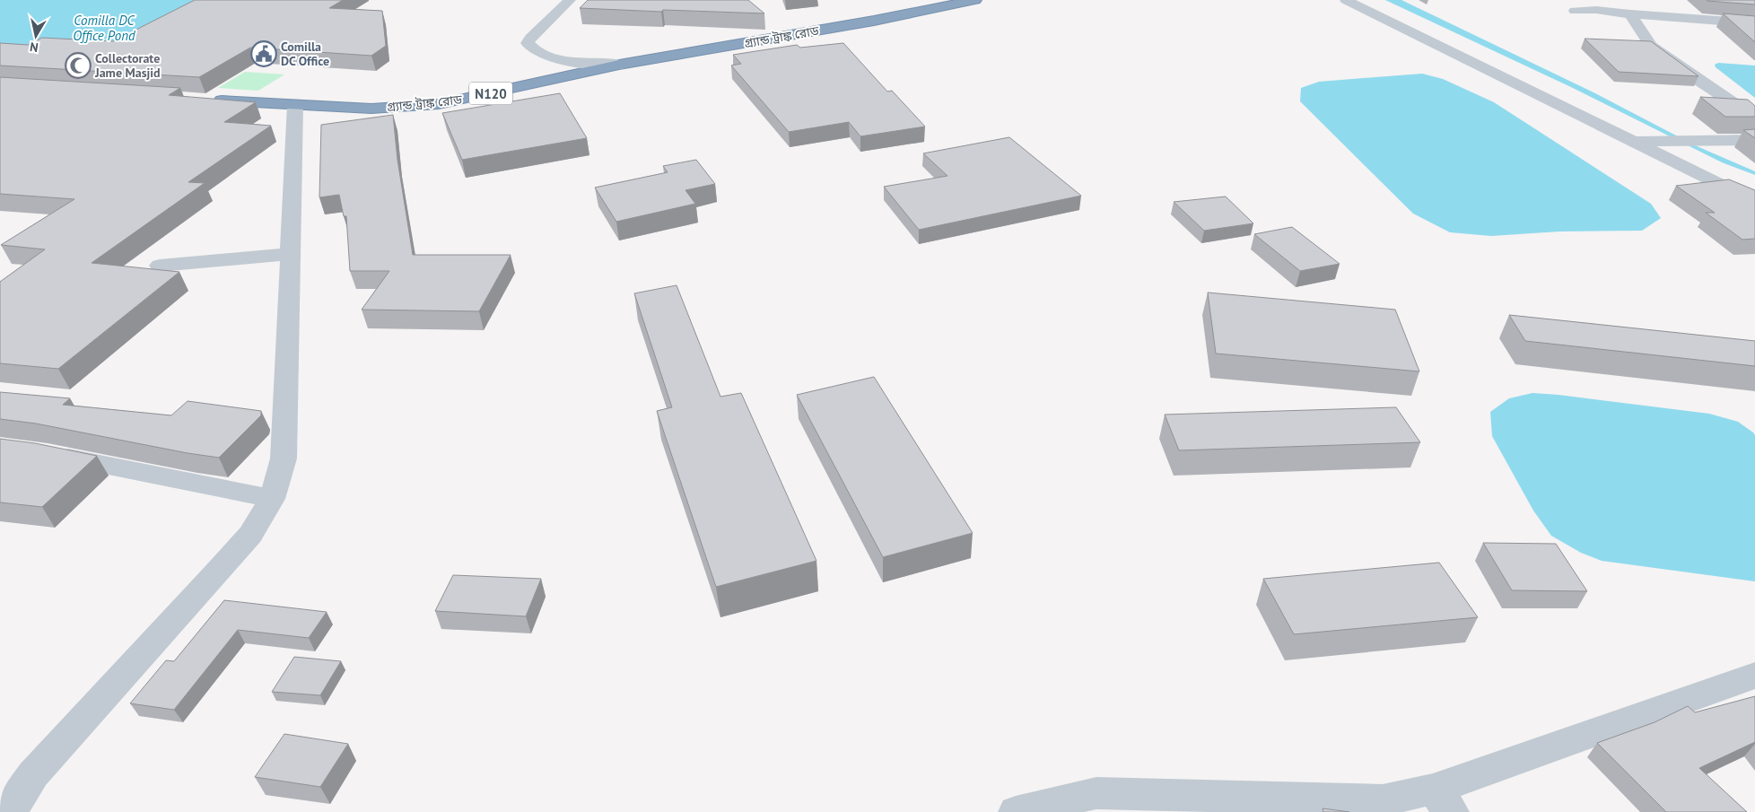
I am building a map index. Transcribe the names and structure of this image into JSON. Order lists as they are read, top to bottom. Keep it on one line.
{"streets":{"highway":["গ্র্যান্ড ট্রাঙ্ক রোড","N120"]},"water":["Comilla DC Office Pond"],"places":{"public building":["Comilla DC Office"],"mosque":["Collectorate Jame Masjid"]},"north":"bottom"}
